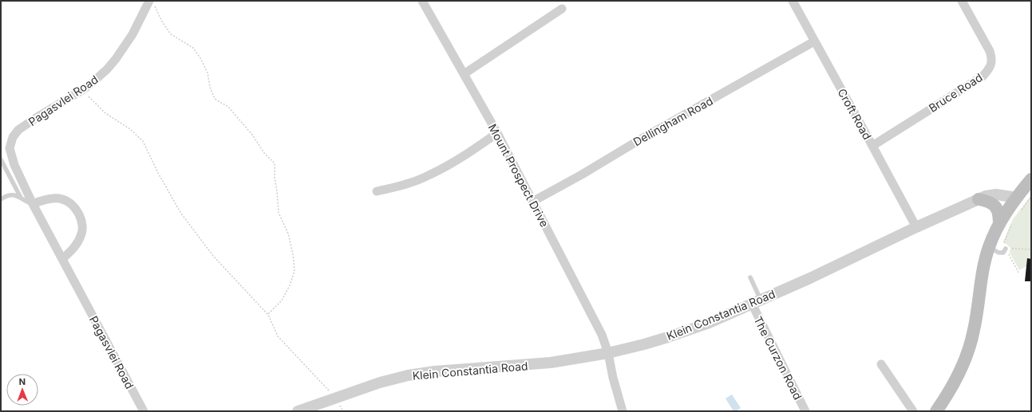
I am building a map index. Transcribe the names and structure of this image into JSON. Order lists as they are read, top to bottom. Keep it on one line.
{"streets":{"street":["Bruce Road","Pagasvlei Road","Croft Road","Dellingham Road","Mount Prospect Drive","Klein Constantia Road","The Curzon Road"]},"crossings":[["Bruce Road","Croft Road"],["Croft Road","Dellingham Road"],["Croft Road","Klein Constantia Road"],["Dellingham Road","Mount Prospect Drive"],["Mount Prospect Drive","Klein Constantia Road"],["Klein Constantia Road","The Curzon Road"]],"north":"top"}
